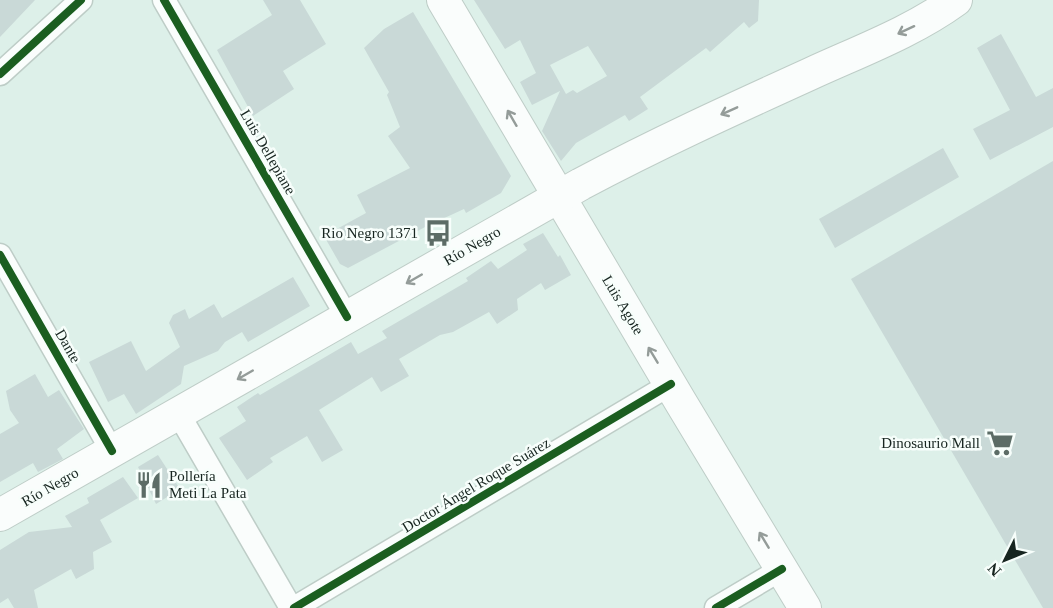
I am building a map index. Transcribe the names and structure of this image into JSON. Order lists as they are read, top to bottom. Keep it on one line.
{"streets":{"main road":["Río Negro","Luis Agote"],"street":["Luis Dellepiane","Dante","Doctor Ángel Roque Suárez"]},"crossings":[["Luis Dellepiane","Río Negro"],["Río Negro","Luis Agote"],["Río Negro","Dante"],["Luis Agote","Doctor Ángel Roque Suárez"]],"one_way":["Río Negro","Luis Agote"],"places":{"bus stop":["Rio Negro 1371"],"supermarket":["Dinosaurio Mall"],"restaurant":["Pollería Meti La Pata"]},"north":"bottom left"}
